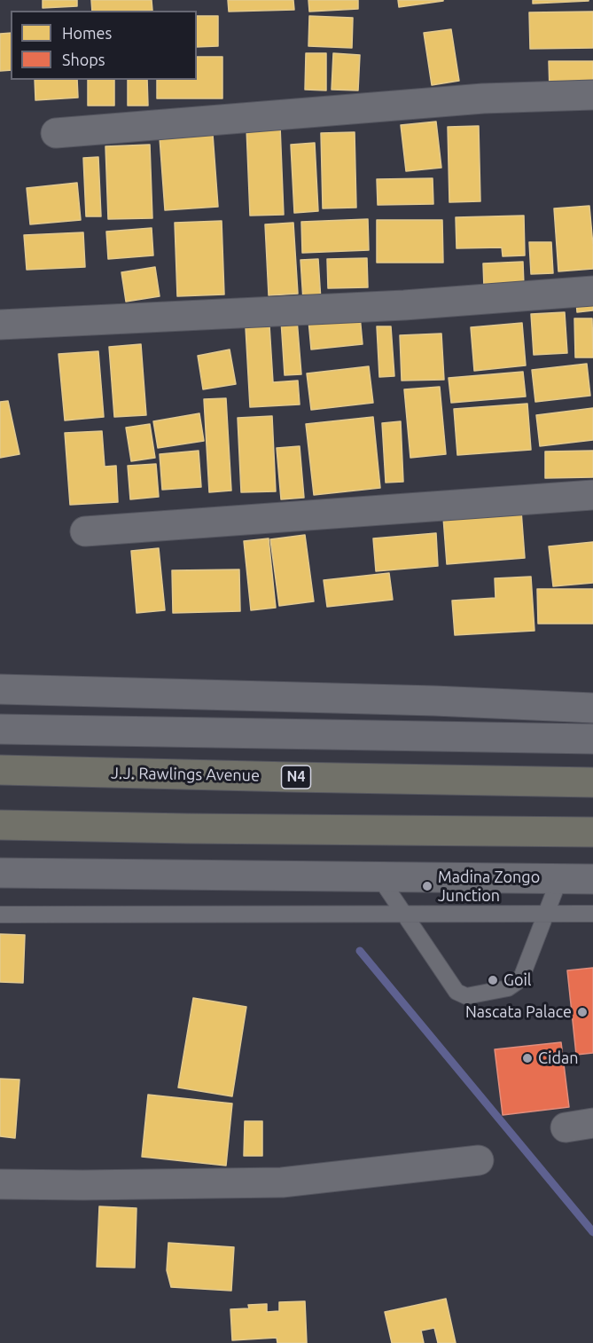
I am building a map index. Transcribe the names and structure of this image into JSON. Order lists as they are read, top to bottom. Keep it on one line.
{"streets":{"highway":["J.J. Rawlings Avenue","N4"]},"places":["Madina Zongo Junction","Goil","Nascata Palace","Cidan"],"legend":["Homes","Shops"]}
